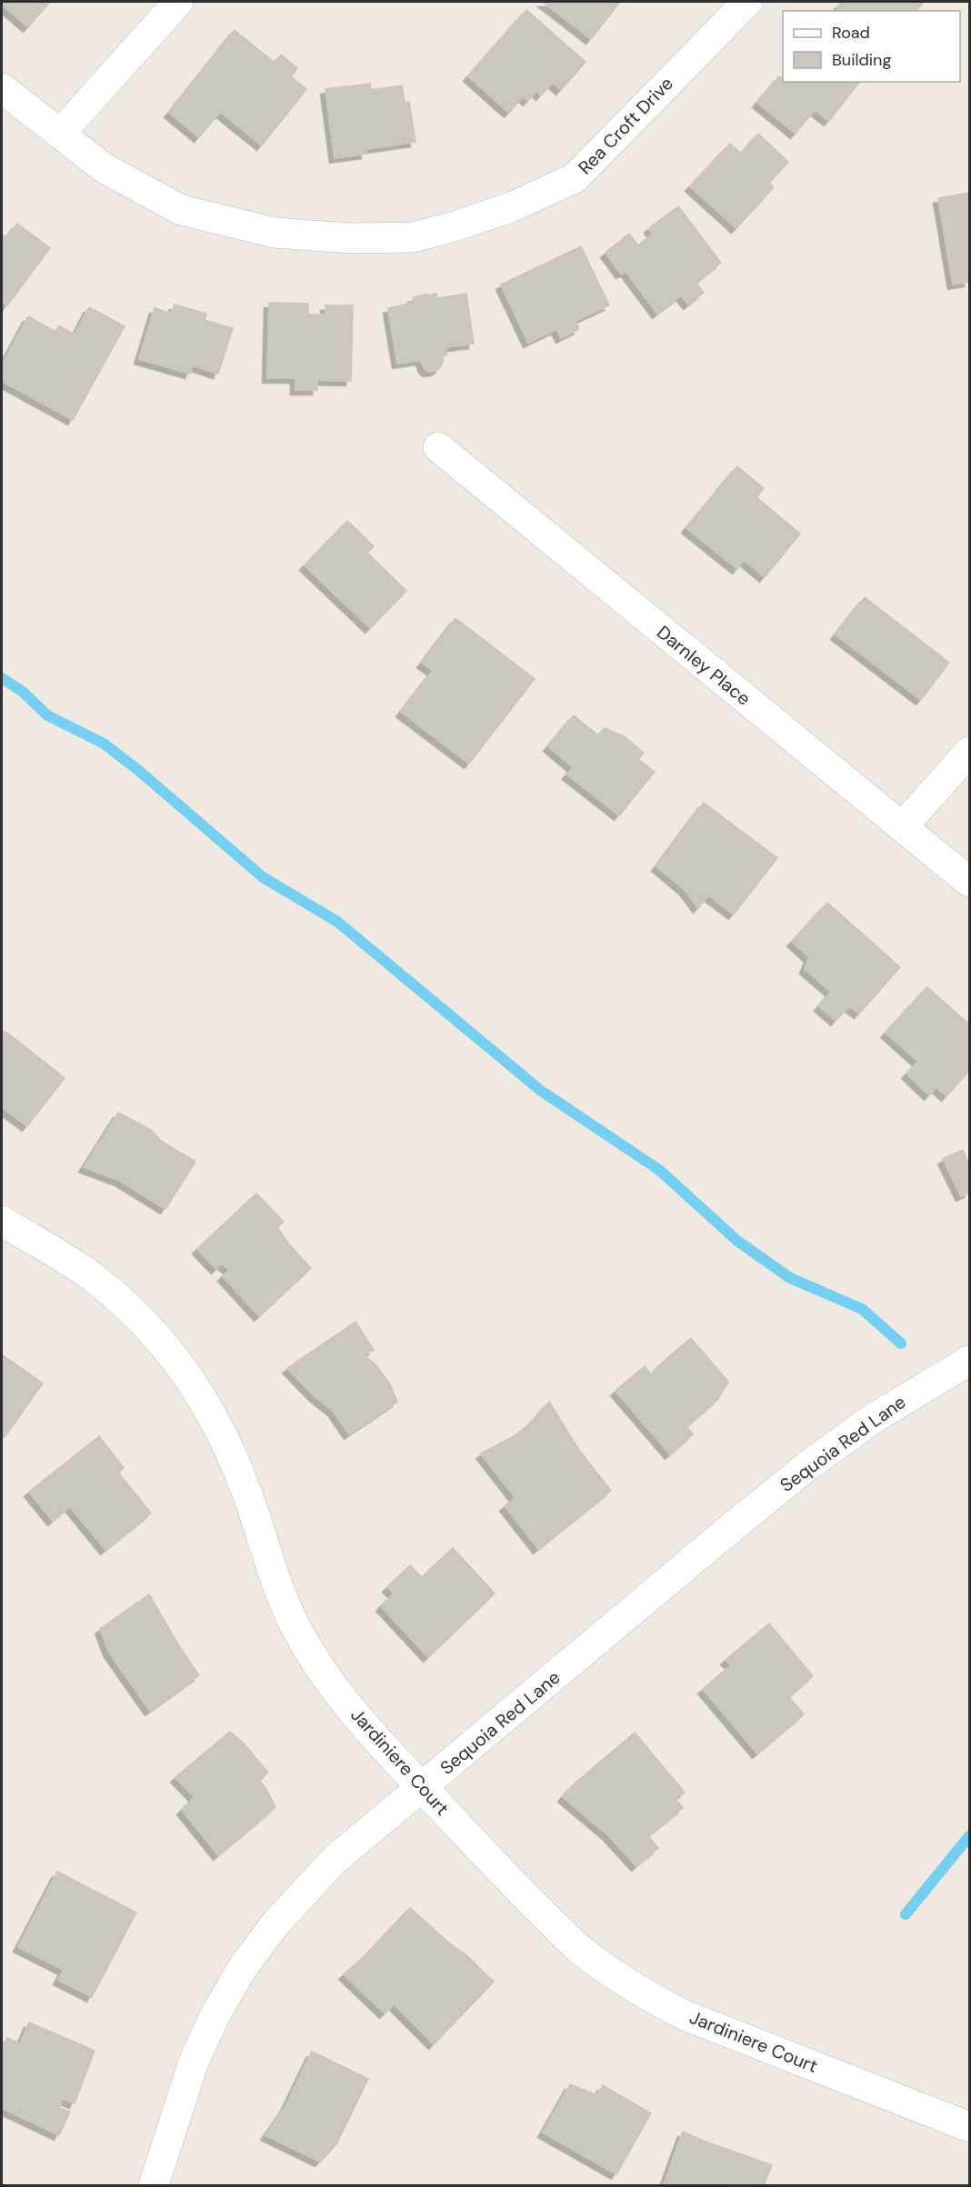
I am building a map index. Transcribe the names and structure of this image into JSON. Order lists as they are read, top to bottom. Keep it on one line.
{"streets":{"street":["Rea Croft Drive","Darnley Place","Sequoia Red Lane","Jardiniere Court"]},"crossings":[["Sequoia Red Lane","Jardiniere Court"]],"legend":["Road","Building"]}
